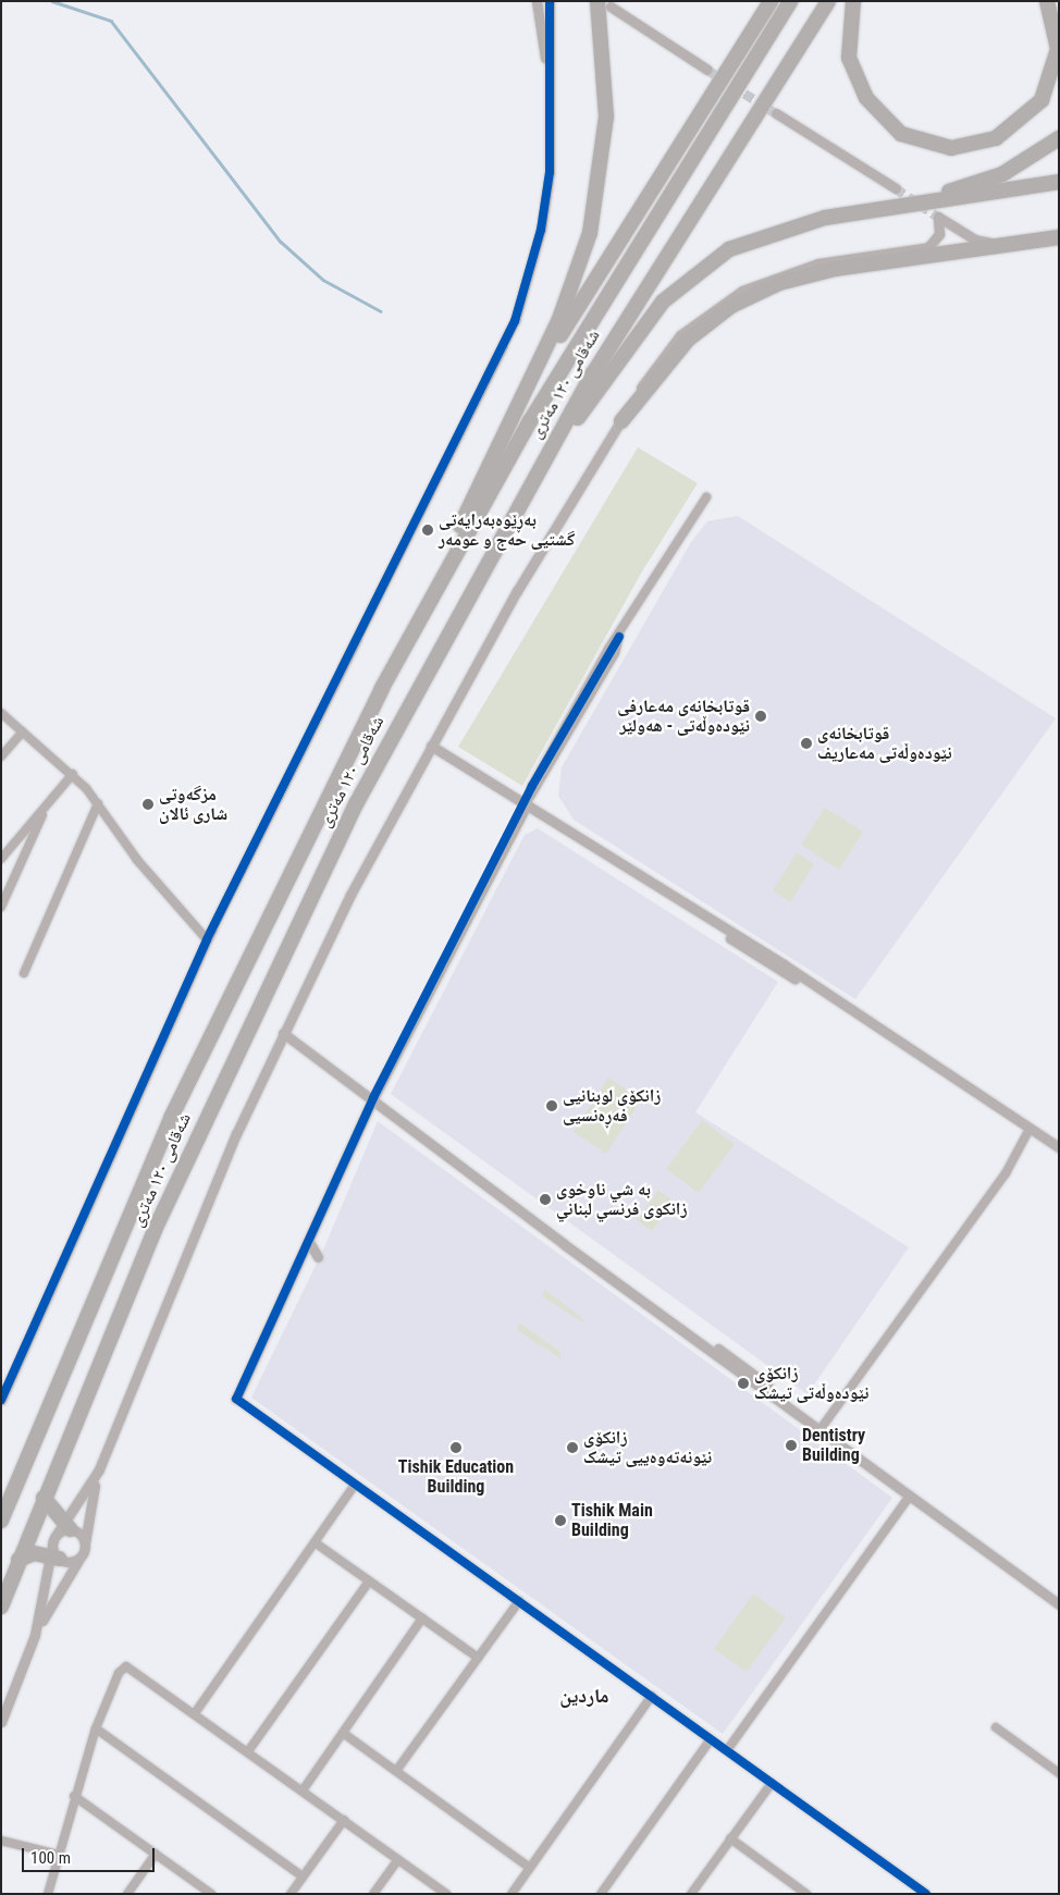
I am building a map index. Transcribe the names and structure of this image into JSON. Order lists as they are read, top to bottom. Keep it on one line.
{"streets":{"highway":["شەقامی ١٢٠ مەتری"]},"districts":["ماردین"],"places":["بەڕێوەبەرایەتی گشتیی حەج و عومەر","قوتابخانەی مەعارفی نێودەوڵەتی - هەولێر","قوتابخانەی نێودەوڵەتی مەعاریف","مزگەوتی شاری ئالان","زانکۆی لوبنانیی فەڕەنسیی","به شي ناوخوى زانكوى فرنسي لبناني","زانکۆی نێودەوڵەتی تیشک","Dentistry Building","Tishik Education Building","زانکۆی نێونەتەوەییی تیشک","Tishik Main Building"],"scale_bar":"100 m"}
